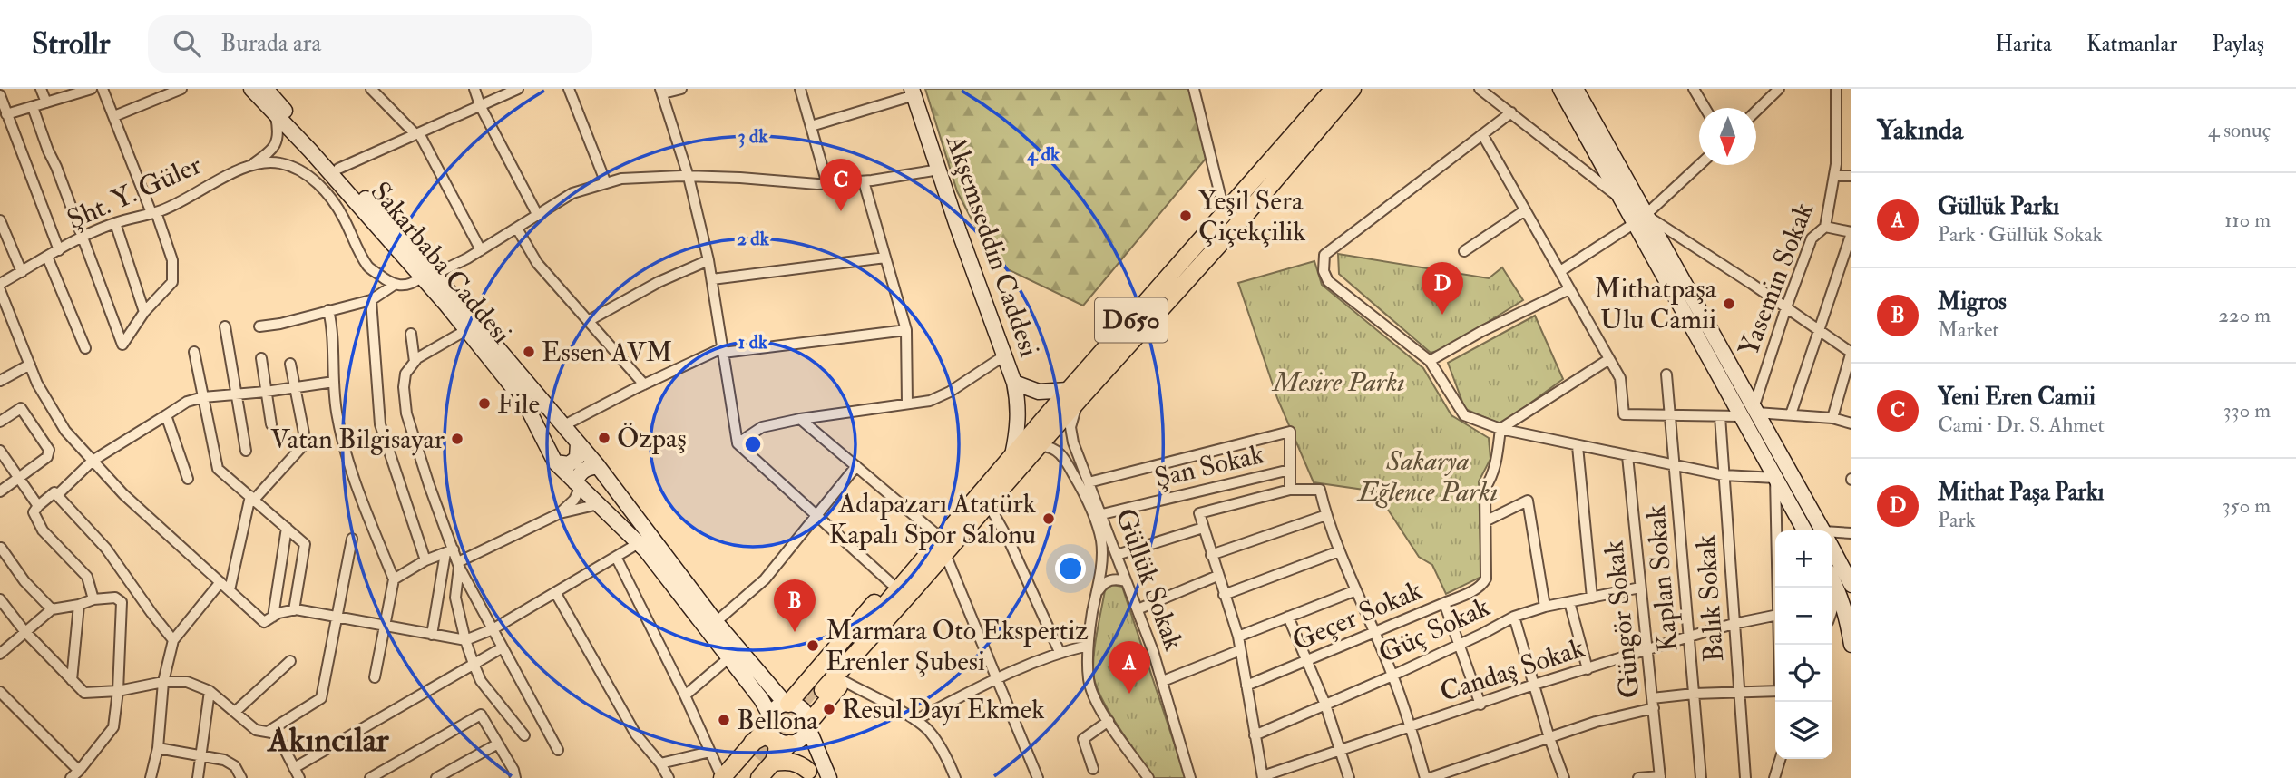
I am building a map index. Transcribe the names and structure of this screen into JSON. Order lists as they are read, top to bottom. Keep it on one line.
{"streets":{"main road":["Akşemseddin Caddesi","Sakarbaba Caddesi","D650"],"street":["Şht. Y. Güler","Yasemin Sokak","Şan Sokak","Kaplan Sokak","Güllük Sokak","Balık Sokak","Geçer Sokak","Güngör Sokak","Güç Sokak","Candaş Sokak"]},"crossings":[["Akşemseddin Caddesi","D650"],["D650","Güllük Sokak"],["Şan Sokak","Güllük Sokak"],["Kaplan Sokak","Candaş Sokak"],["Balık Sokak","Candaş Sokak"],["Güngör Sokak","Güç Sokak"],["Güngör Sokak","Candaş Sokak"]],"districts":["Akıncılar"],"parks":["Mesire Parkı","Sakarya Eğlence Parkı"],"places":["Yeşil Sera Çiçekçilik","Mithatpaşa Ulu Camii","Essen AVM","File","Özpaş","Vatan Bilgisayar","Adapazarı Atatürk Kapalı Spor Salonu","Marmara Oto Ekspertiz Erenler Şubesi","Resul Dayı Ekmek","Bellona"],"north":"bottom","page":{"header":"Strollr","search":"Burada ara","nav":["Harita","Katmanlar","Paylaş"],"heading":["Yakında","4 sonuç"],"pins":["C","D","B","A"],"list":[{"mark":"A","name":"Güllük Parkı","note":"Park · Güllük Sokak","value":"110 m"},{"mark":"B","name":"Migros","note":"Market","value":"220 m"},{"mark":"C","name":"Yeni Eren Camii","note":"Cami · Dr. S. Ahmet","value":"330 m"},{"mark":"D","name":"Mithat Paşa Parkı","note":"Park","value":"350 m"}],"map_buttons":["+","−"]},"rings":["3 dk","4 dk","2 dk","1 dk"]}
